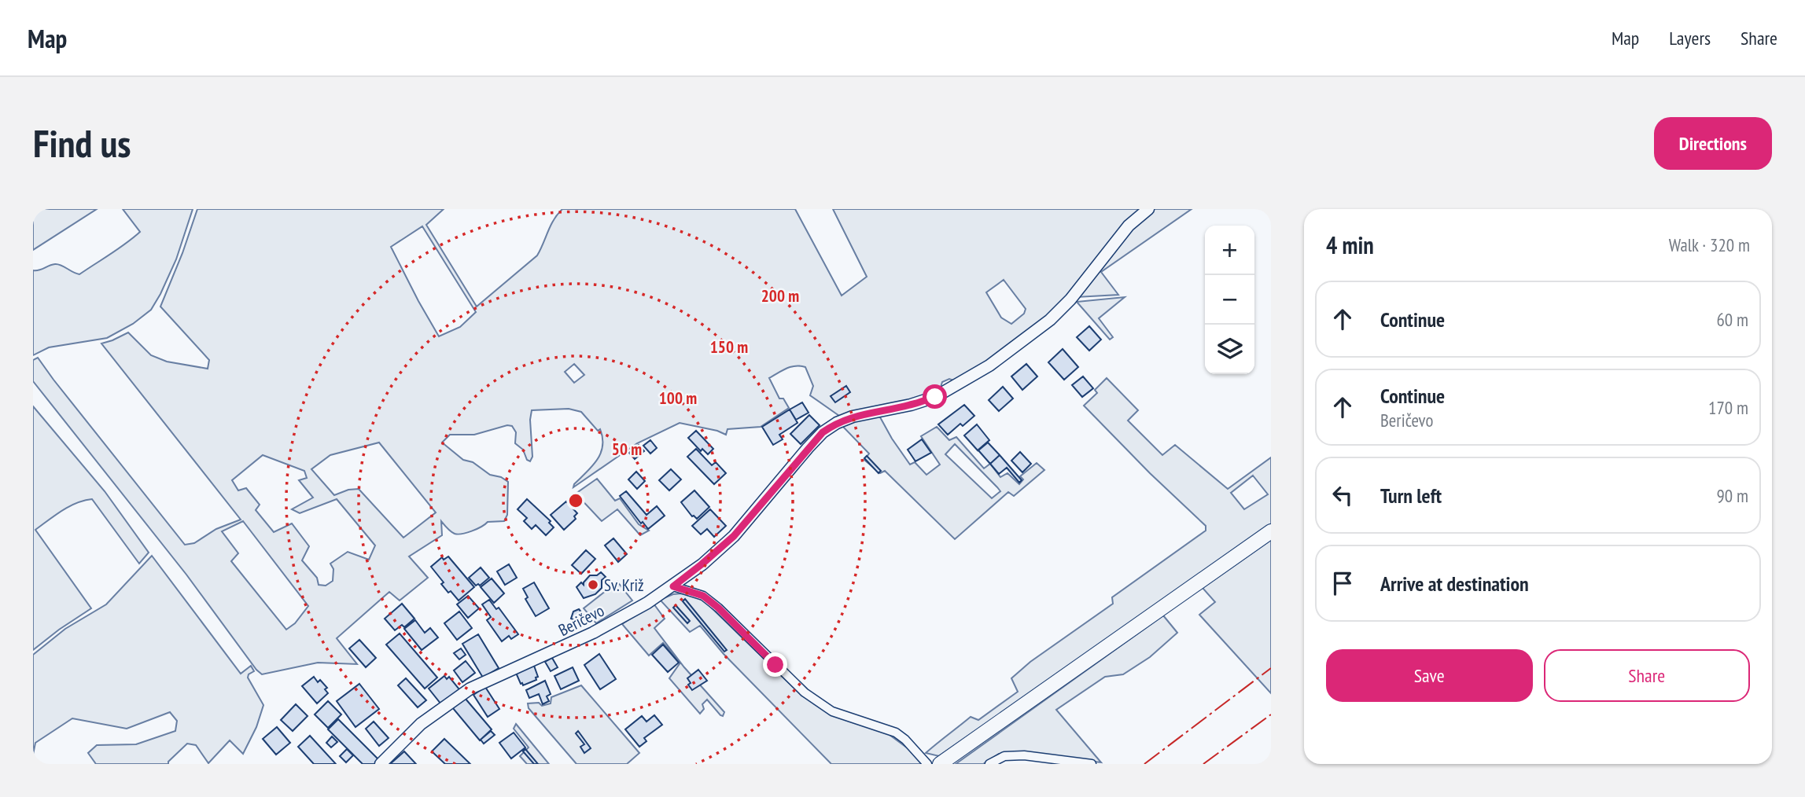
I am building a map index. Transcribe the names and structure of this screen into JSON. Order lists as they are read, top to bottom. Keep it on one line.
{"streets":{"street":["Beričevo"]},"places":["Sv. Križ"],"page":{"header":"Map","nav":["Map","Layers","Share"],"buttons":["Directions",["Save","Share"]],"title":"Find us","heading":["4 min","Walk · 320 m"],"map_buttons":["+","−"],"list":[["Continue","60 m"],["Continue","Beričevo","170 m"],["Turn left","90 m"],"Arrive at destination"]},"rings":["200 m","150 m","100 m","50 m"]}
